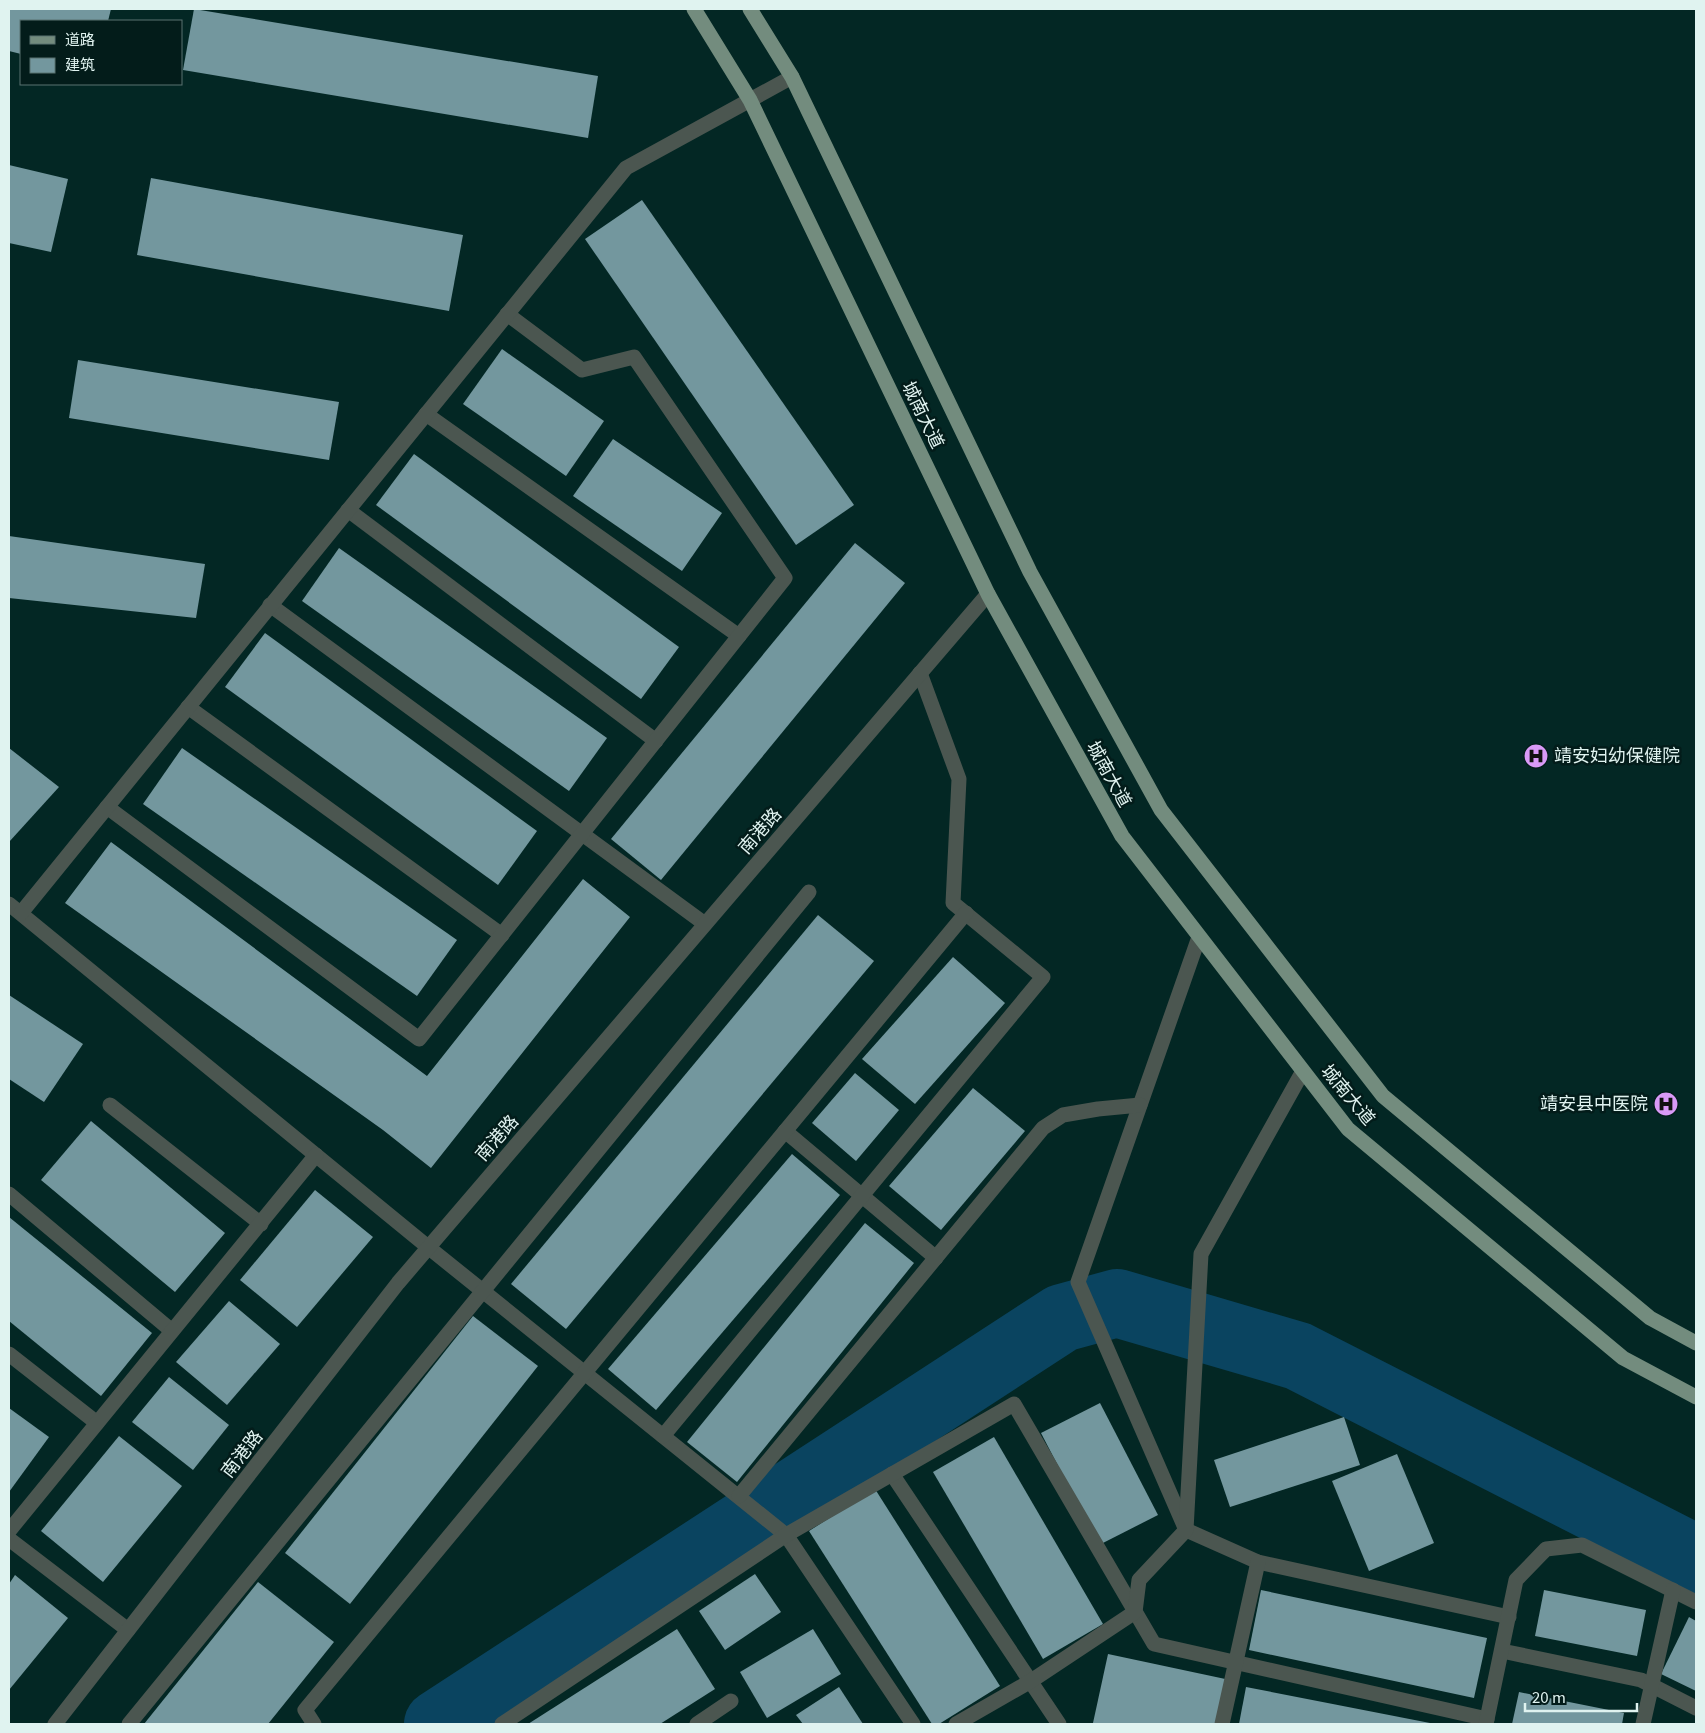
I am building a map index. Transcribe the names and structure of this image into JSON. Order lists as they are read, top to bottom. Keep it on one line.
{"streets":{"main road":["城南大道"],"street":["南港路"]},"crossings":[["城南大道","南港路"]],"places":{"hospital":["靖安妇幼保健院","靖安县中医院"]},"legend":["道路","建筑"],"scale_bar":"20 m"}
